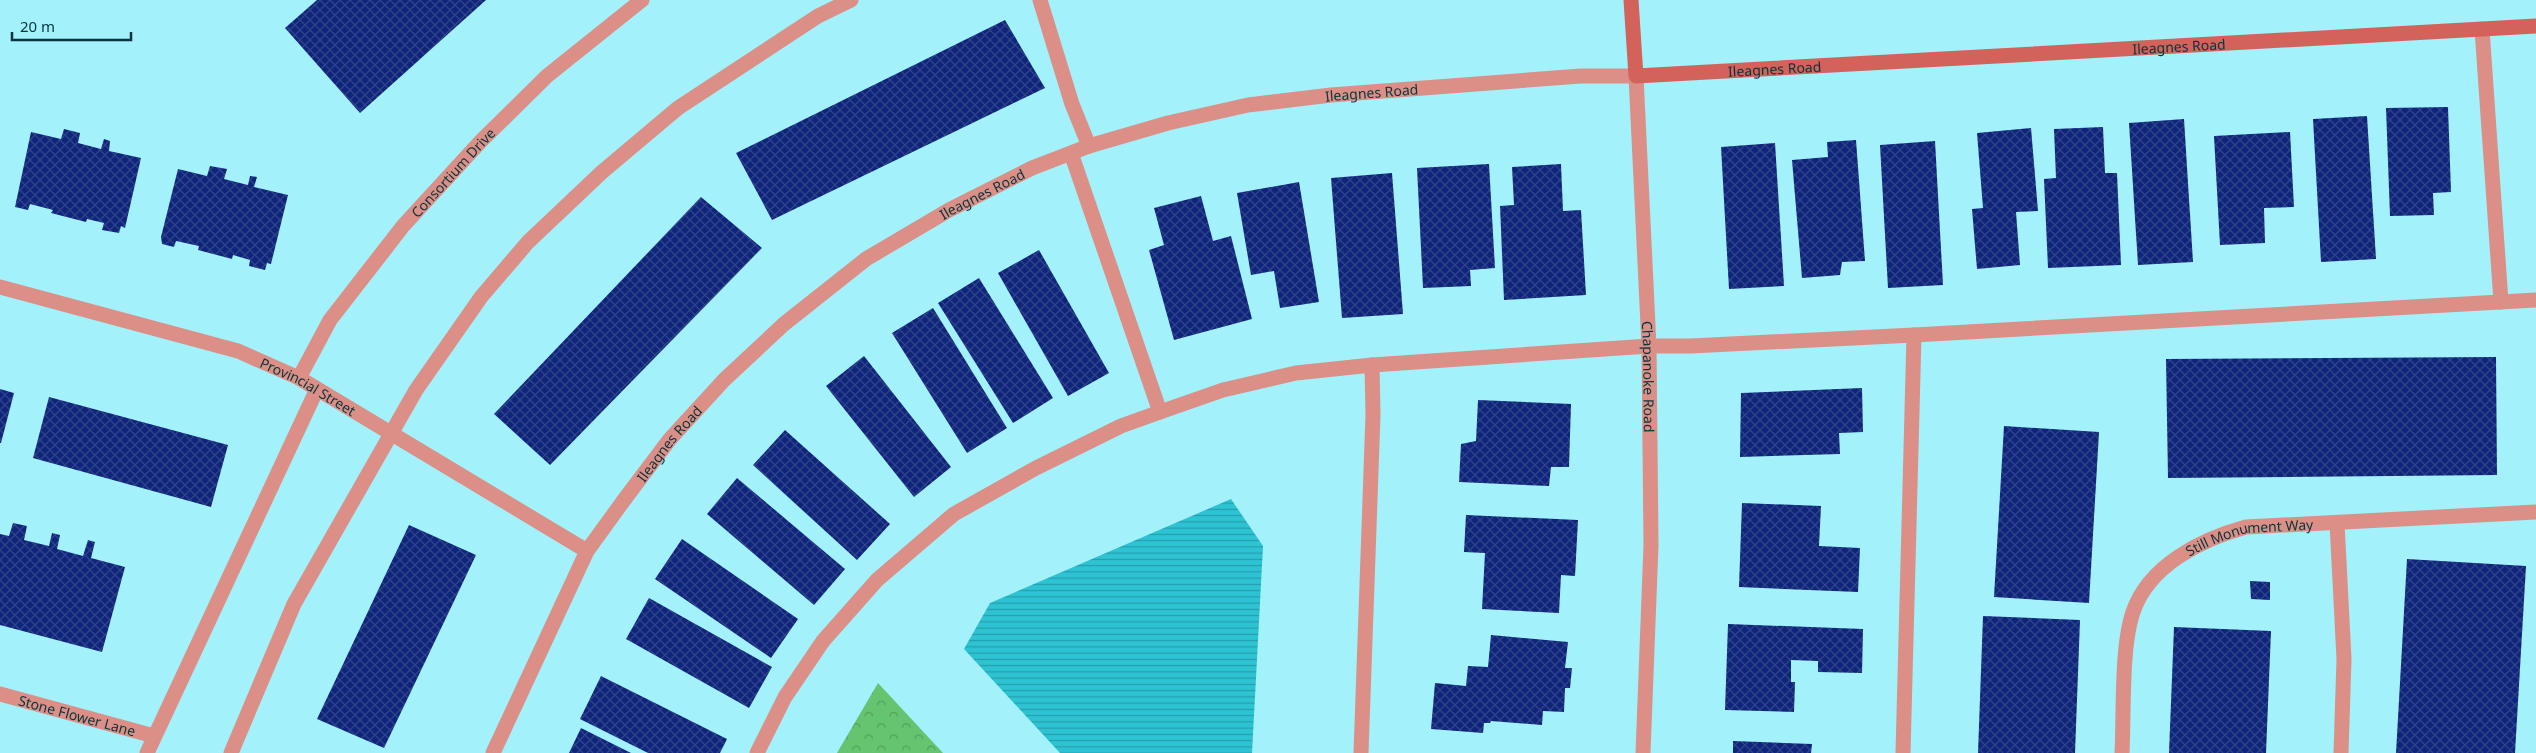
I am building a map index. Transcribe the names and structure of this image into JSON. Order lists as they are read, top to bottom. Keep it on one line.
{"streets":{"street":["Ileagnes Road","Consortium Drive","Chapanoke Road","Provincial Street","Still Monument Way","Stone Flower Lane"]},"crossings":[["Ileagnes Road","Chapanoke Road"],["Ileagnes Road","Provincial Street"],["Consortium Drive","Provincial Street"]],"scale_bar":"20 m"}
